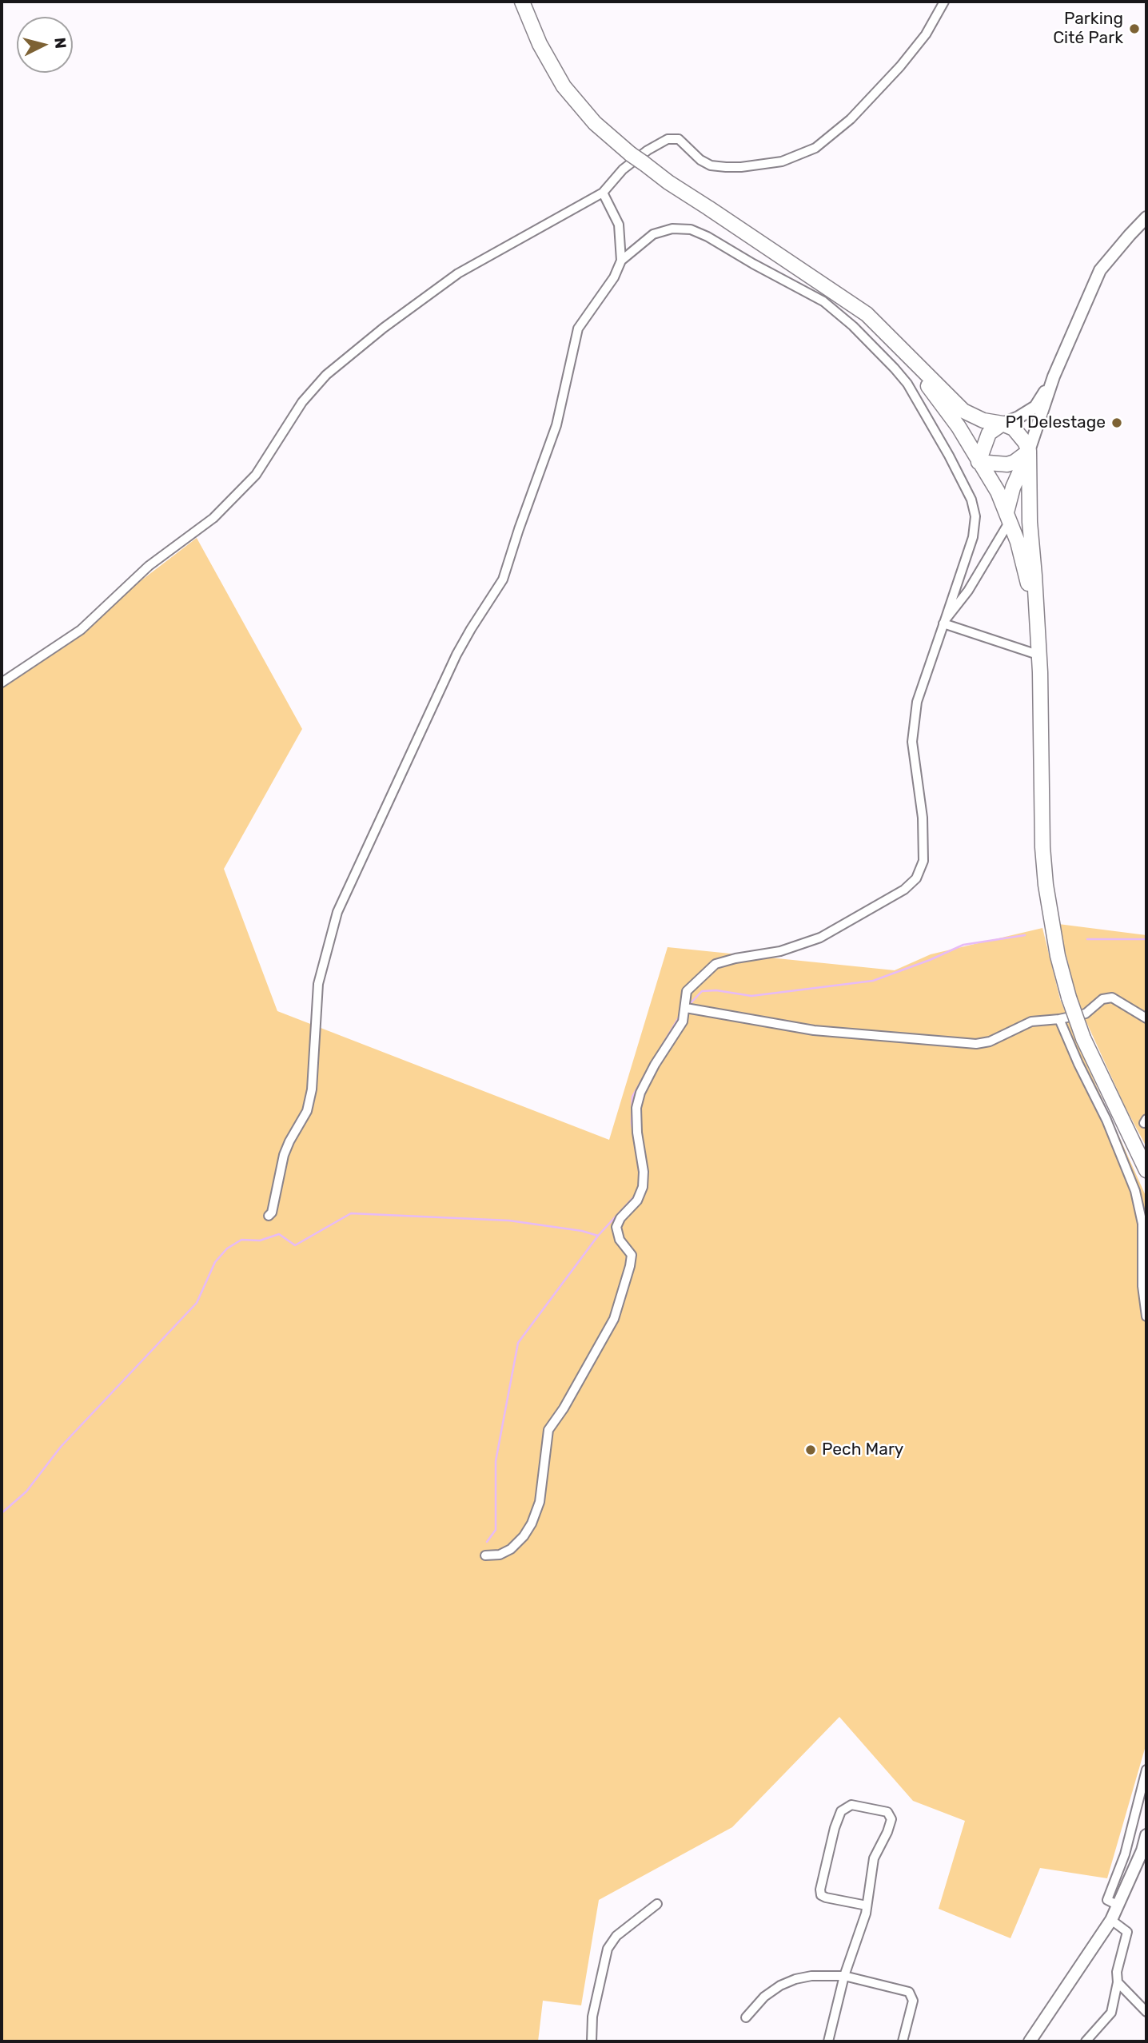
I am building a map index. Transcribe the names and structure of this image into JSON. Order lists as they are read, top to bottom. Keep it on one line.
{"places":["Parking Cité Park","P1 Delestage","Pech Mary"],"north":"right"}
